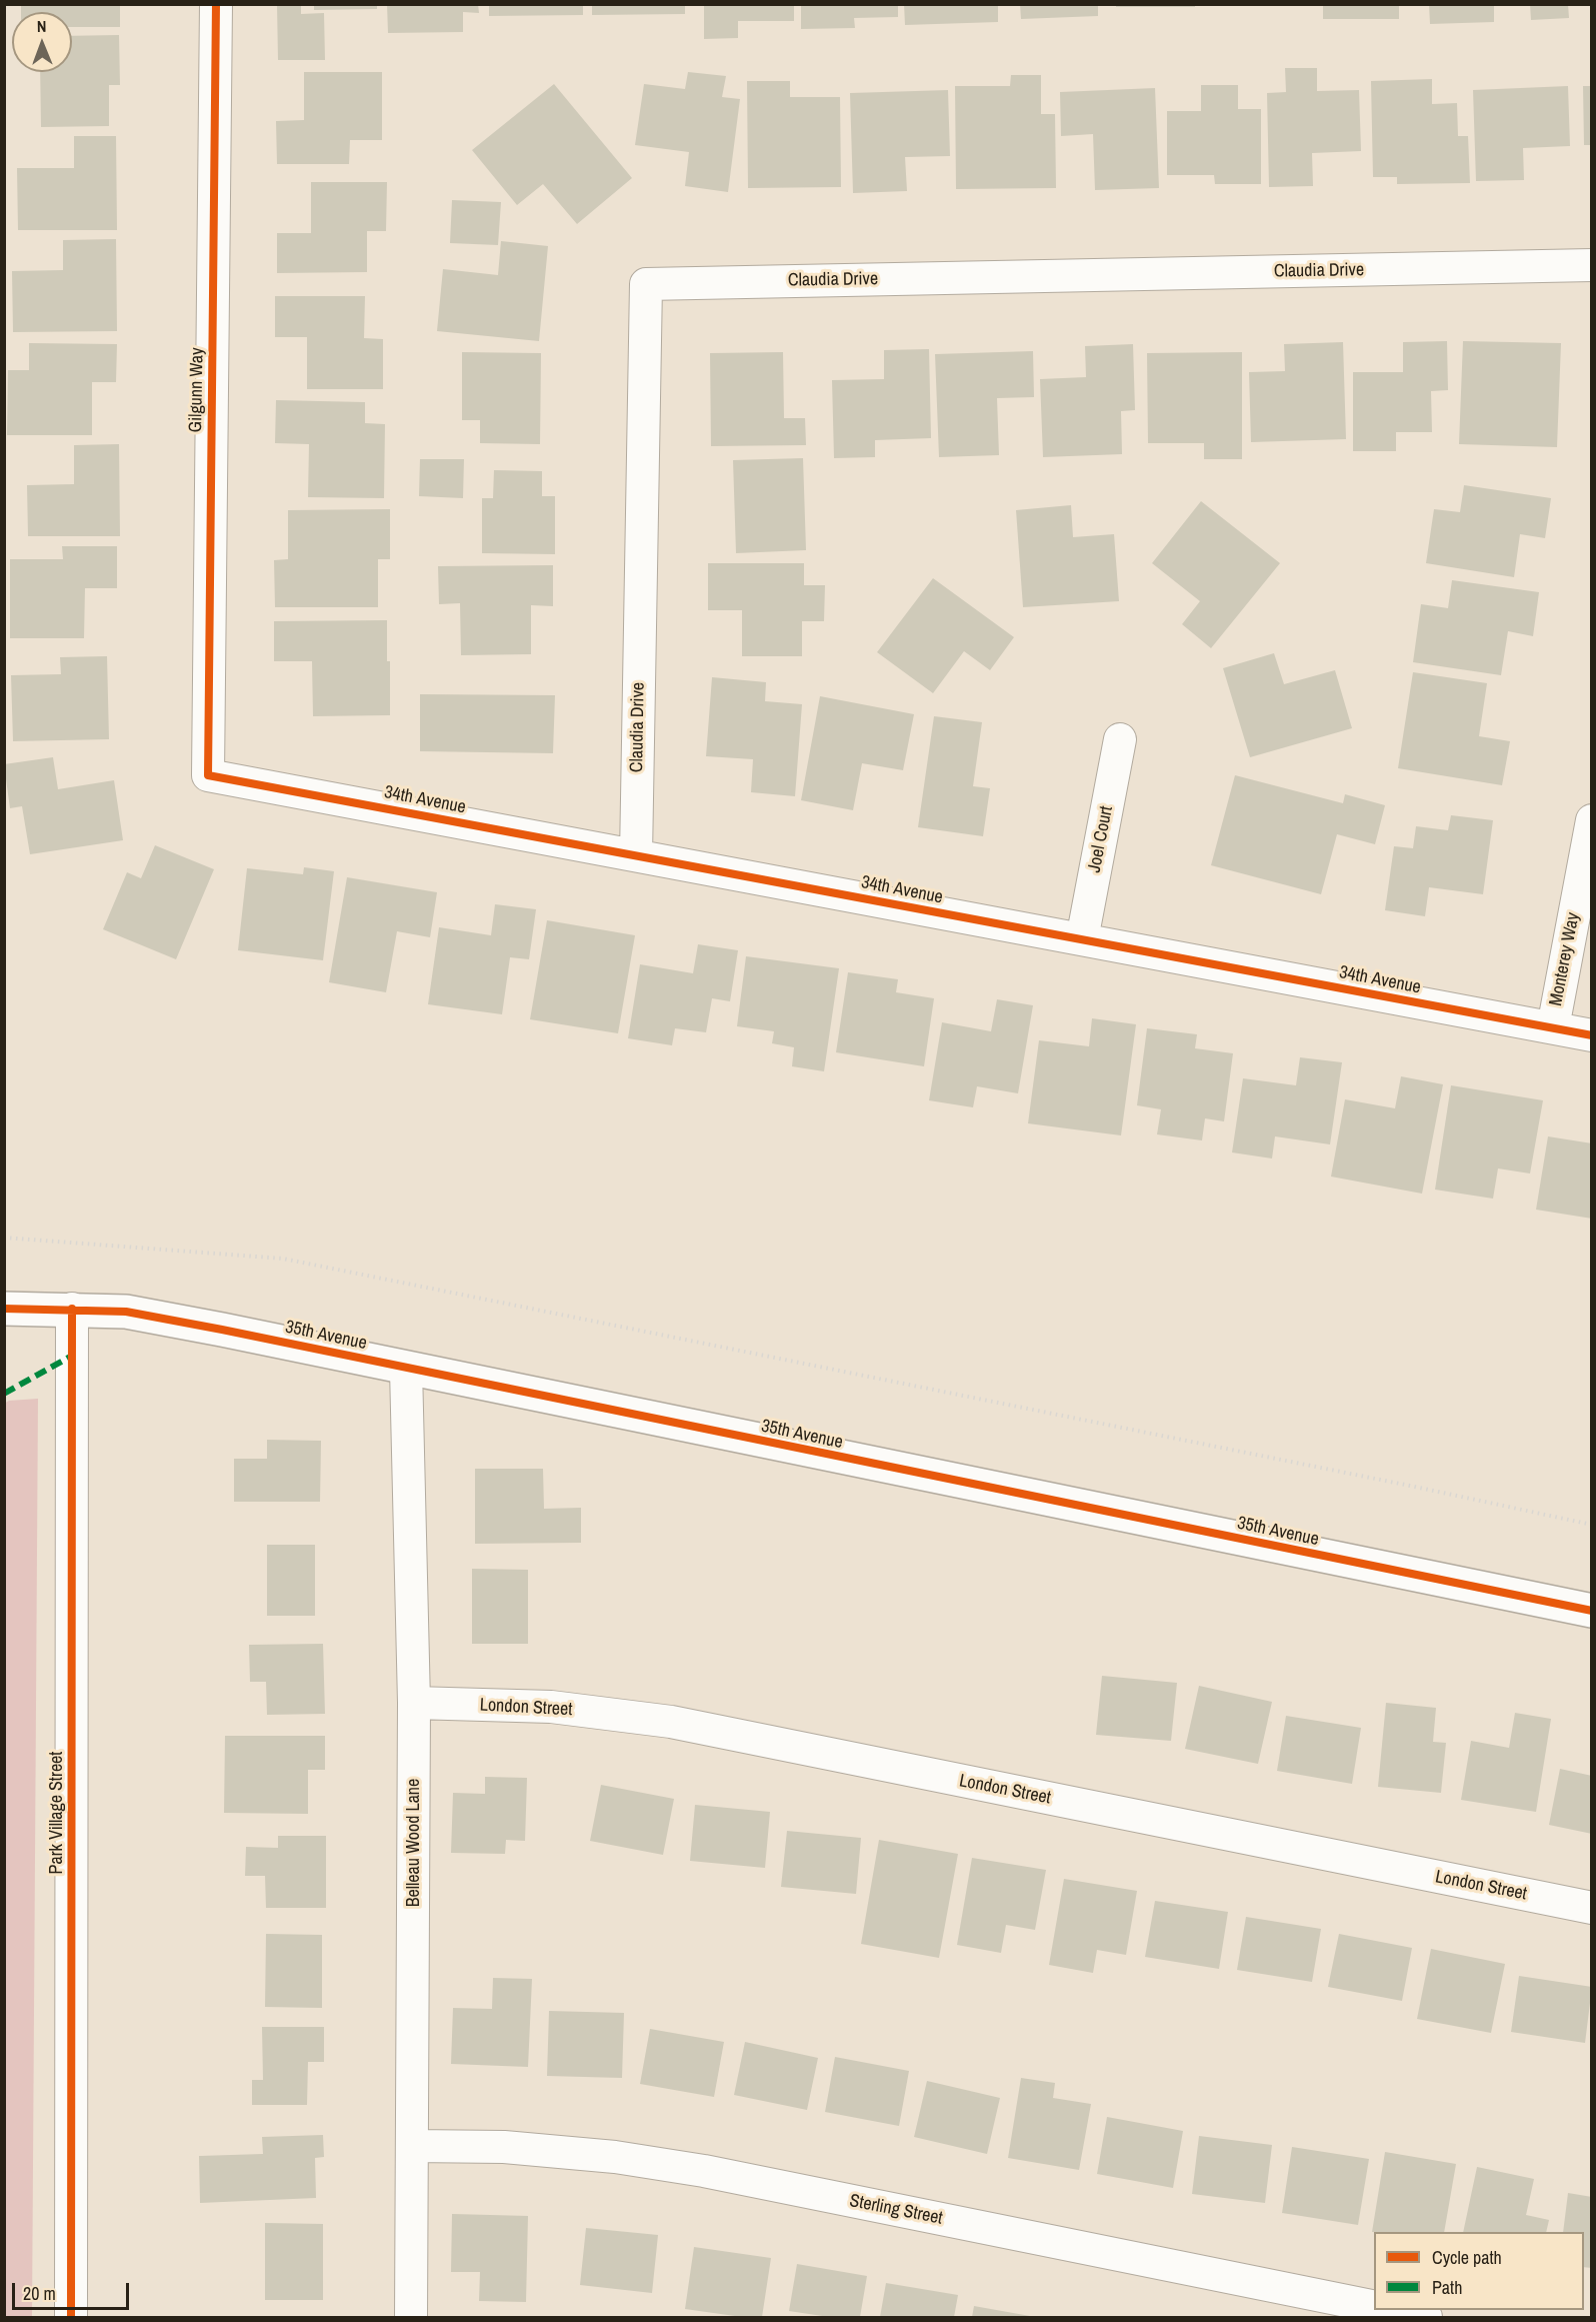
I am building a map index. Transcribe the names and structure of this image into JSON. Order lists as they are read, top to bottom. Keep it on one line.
{"streets":{"street":["Claudia Drive","Gilgunn Way","34th Avenue","Joel Court","Monterey Way","35th Avenue","London Street","Park Village Street","Belleau Wood Lane","Sterling Street"]},"crossings":[["Claudia Drive","34th Avenue"],["Gilgunn Way","34th Avenue"],["34th Avenue","Joel Court"],["34th Avenue","Monterey Way"],["35th Avenue","Park Village Street"],["35th Avenue","Belleau Wood Lane"],["London Street","Belleau Wood Lane"],["Belleau Wood Lane","Sterling Street"]],"legend":["Cycle path","Path"],"scale_bar":"20 m","north":"top"}
